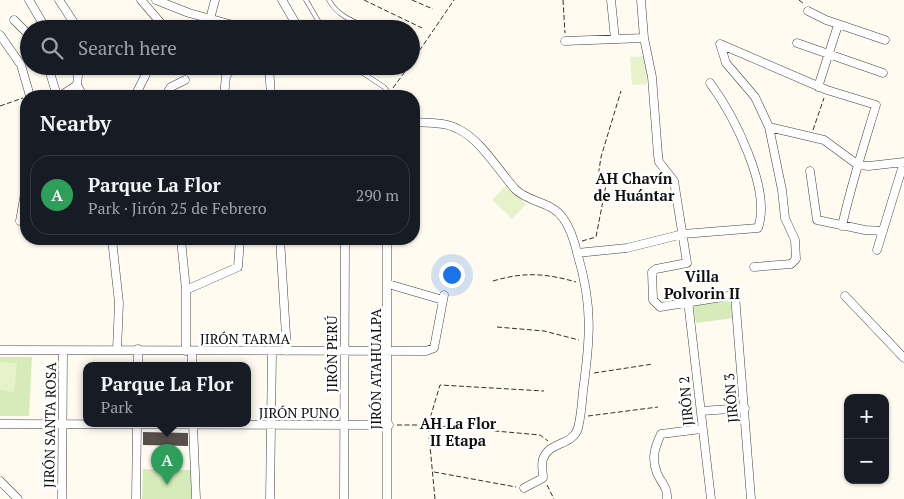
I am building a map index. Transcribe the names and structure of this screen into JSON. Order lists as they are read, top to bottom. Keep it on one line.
{"streets":{"street":["JIRÓN TARMA","JIRÓN PERÚ","JIRÓN ATAHUALPA","JIRÓN 3","JIRÓN 2","JIRÓN PUNO","JIRÓN SANTA ROSA"]},"crossings":[["JIRÓN TARMA","JIRÓN PERÚ"],["JIRÓN TARMA","JIRÓN ATAHUALPA"],["JIRÓN TARMA","JIRÓN SANTA ROSA"],["JIRÓN PERÚ","JIRÓN PUNO"],["JIRÓN ATAHUALPA","JIRÓN PUNO"],["JIRÓN 3","JIRÓN 2"],["JIRÓN PUNO","JIRÓN SANTA ROSA"]],"districts":["AH Chavín de Huántar","Villa Polvorin II","AH La Flor II Etapa"],"page":{"search":"Search here","heading":"Nearby","list":[{"mark":"A","name":"Parque La Flor","note":"Park · Jirón 25 de Febrero","value":"290 m"}],"popup":["Parque La Flor","Park"],"map_buttons":["+","−"],"pins":"A"}}
